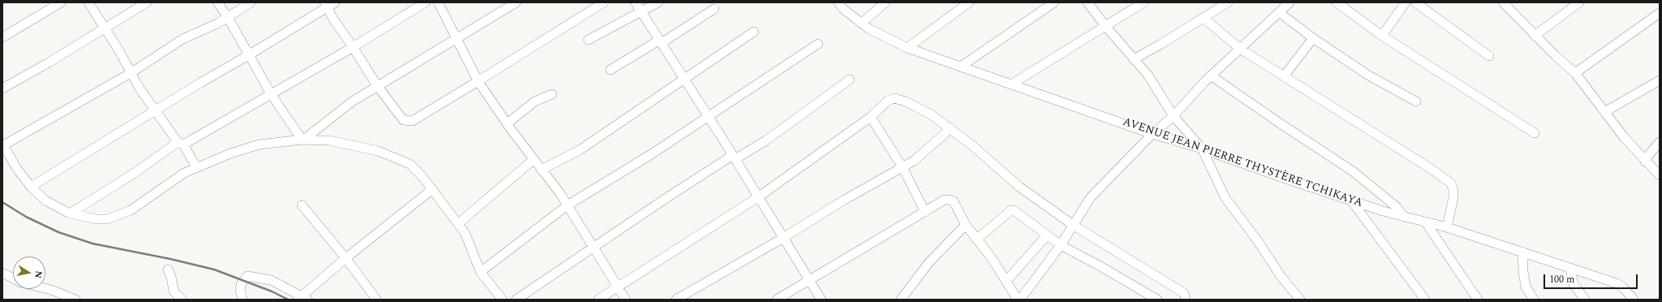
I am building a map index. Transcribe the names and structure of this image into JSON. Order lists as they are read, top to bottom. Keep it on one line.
{"streets":{"street":["AVENUE JEAN PIERRE THYSTÈRE TCHIKAYA"]},"scale_bar":"100 m","north":"right"}
